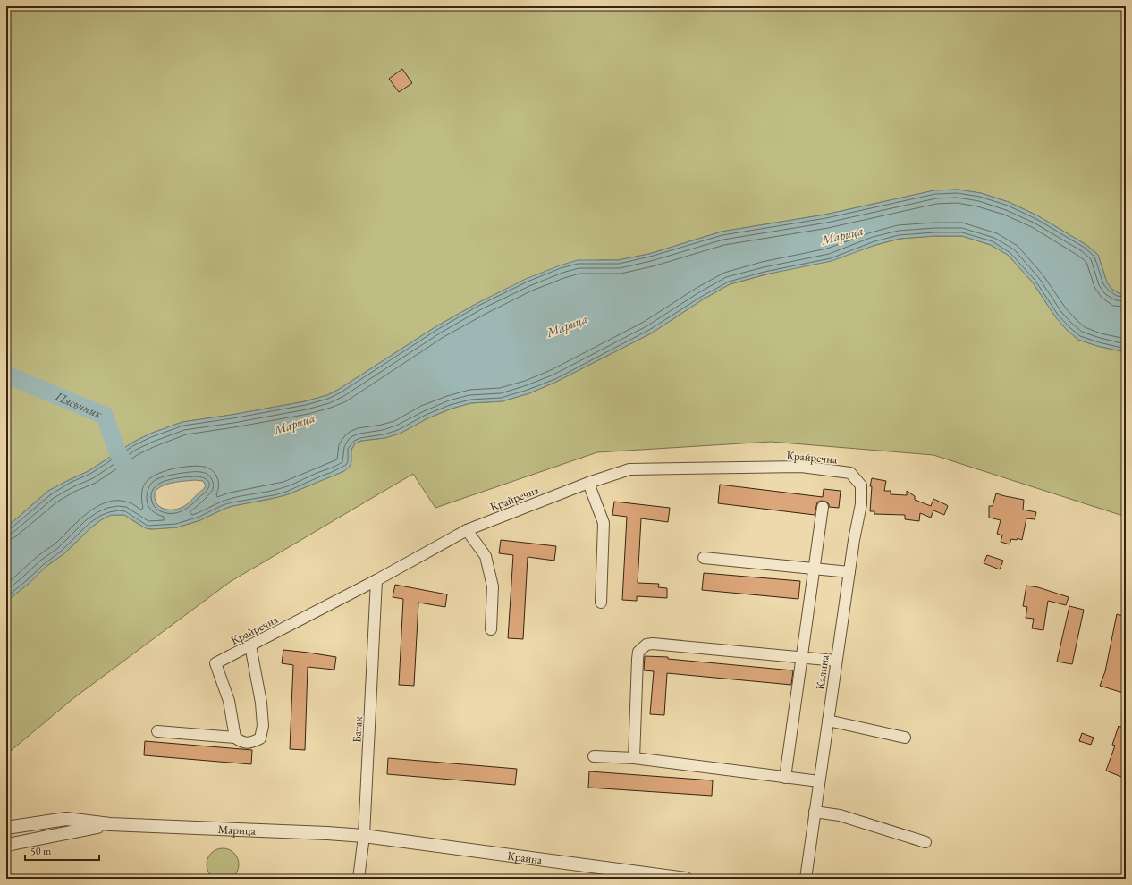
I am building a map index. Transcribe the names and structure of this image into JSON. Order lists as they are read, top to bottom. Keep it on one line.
{"streets":{"street":["Крайречна","Калина","Батак","Марица","Крайна"]},"crossings":[["Крайречна","Калина"],["Крайречна","Батак"],["Батак","Марица"],["Батак","Крайна"],["Марица","Крайна"]],"water":["Марица","Пясъчник"],"scale_bar":"50 m"}
